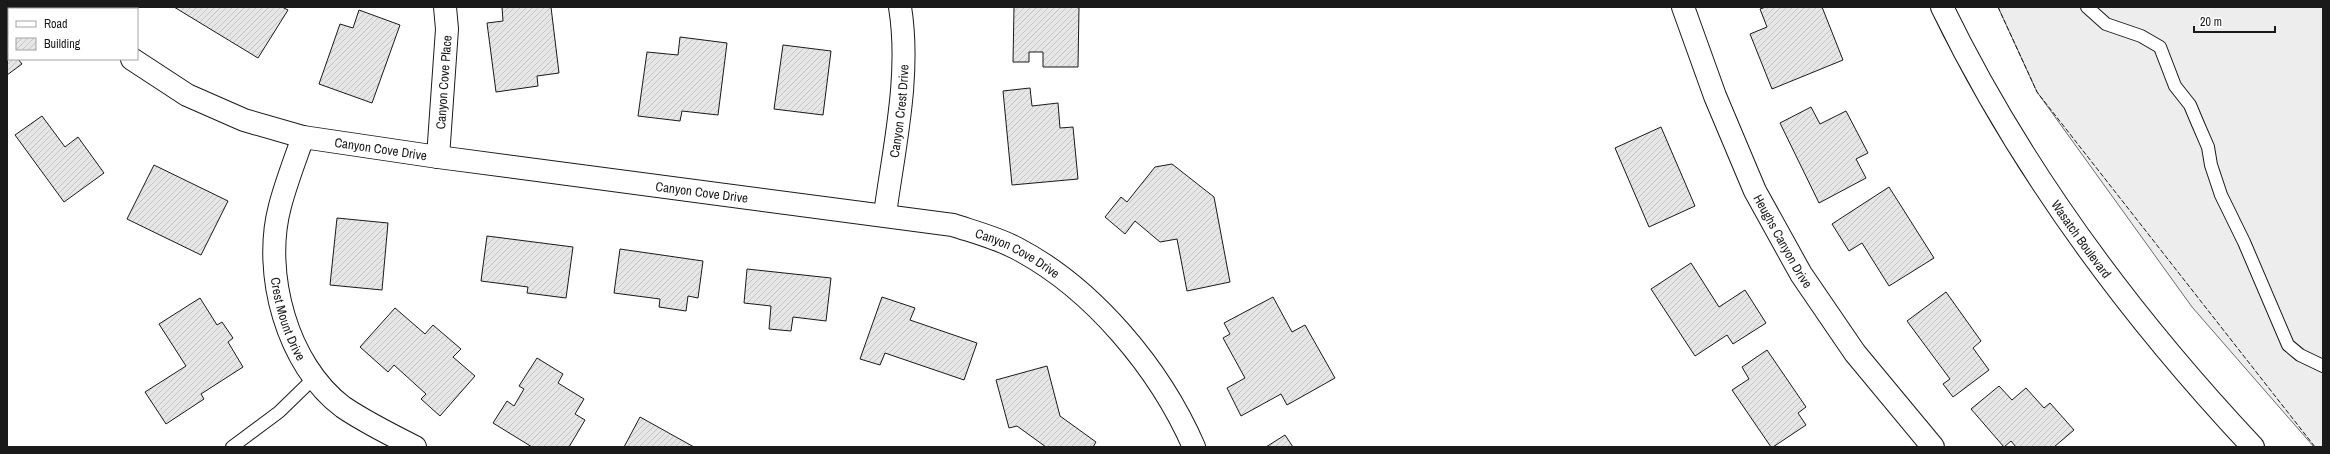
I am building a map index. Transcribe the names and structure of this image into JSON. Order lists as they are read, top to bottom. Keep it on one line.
{"streets":{"street":["Canyon Cove Place","Canyon Crest Drive","Canyon Cove Drive","Wasatch Boulevard","Heughs Canyon Drive","Crest Mount Drive"]},"crossings":[["Canyon Cove Place","Canyon Cove Drive"],["Canyon Crest Drive","Canyon Cove Drive"],["Canyon Cove Drive","Crest Mount Drive"]],"legend":["Road","Building"],"scale_bar":"20 m"}
